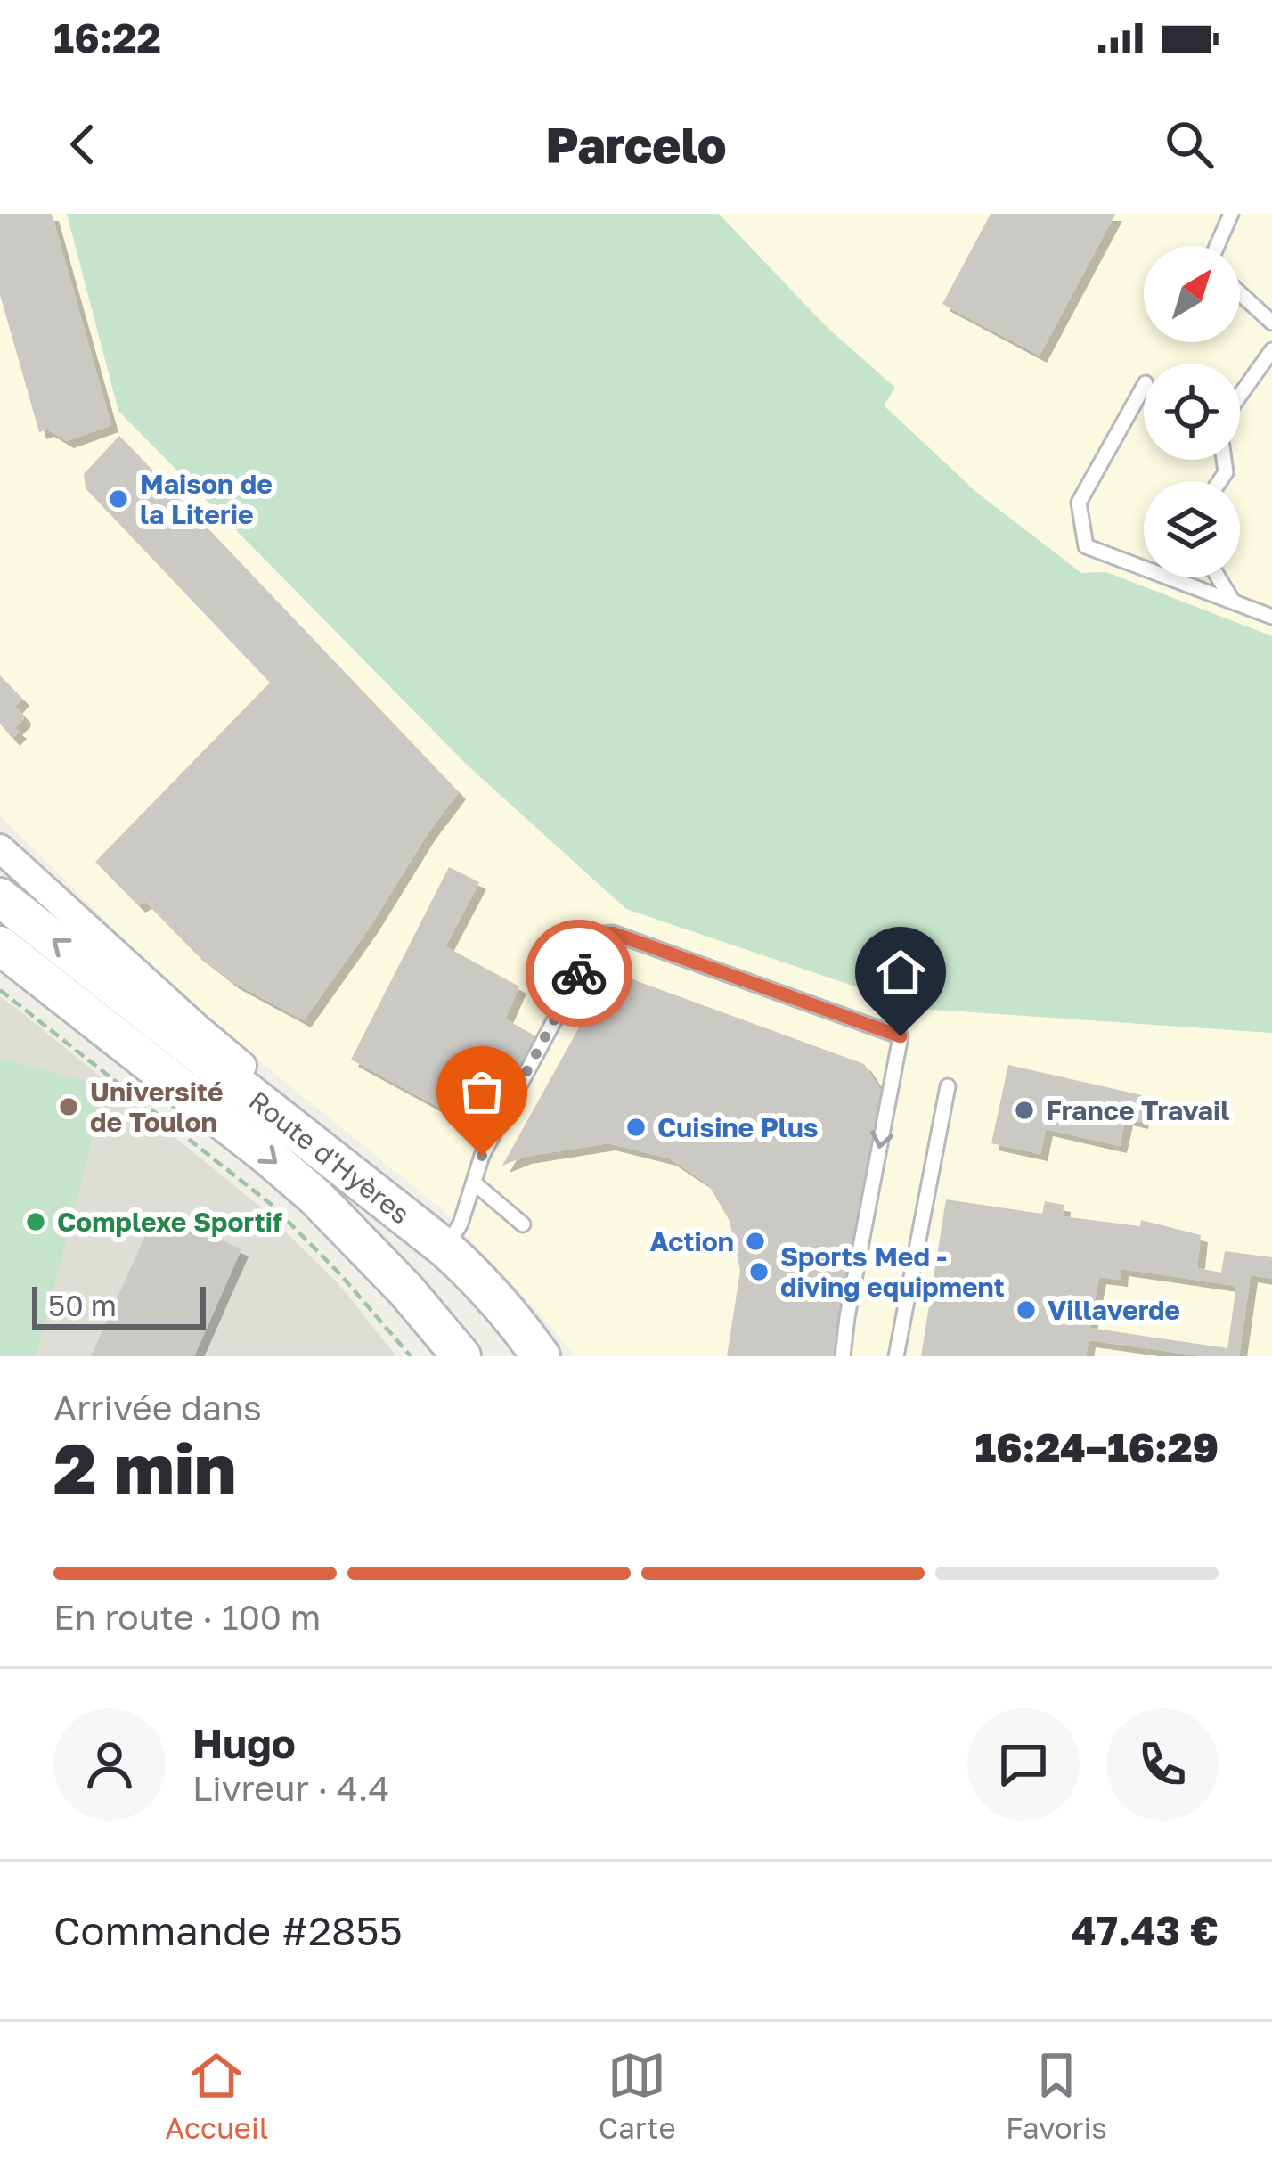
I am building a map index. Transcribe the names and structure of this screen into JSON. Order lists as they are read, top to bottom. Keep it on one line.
{"streets":{"main road":["Route d'Hyères"]},"places":["Maison de la Literie","Université de Toulon","France Travail","Cuisine Plus","Complexe Sportif","Action","Sports Med - diving equipment","Villaverde"],"scale_bar":"50 m","north":"top right","page":{"status":"16:22","header":"Parcelo","scale":"50 m","heading":["2 min","Arrivée dans","16:24–16:29"],"panel":["Hugo","Livreur · 4.4","Commande #2855","47.43 €"],"bar":"En route · 100 m","tabs":["Accueil","Carte","Favoris"]}}
